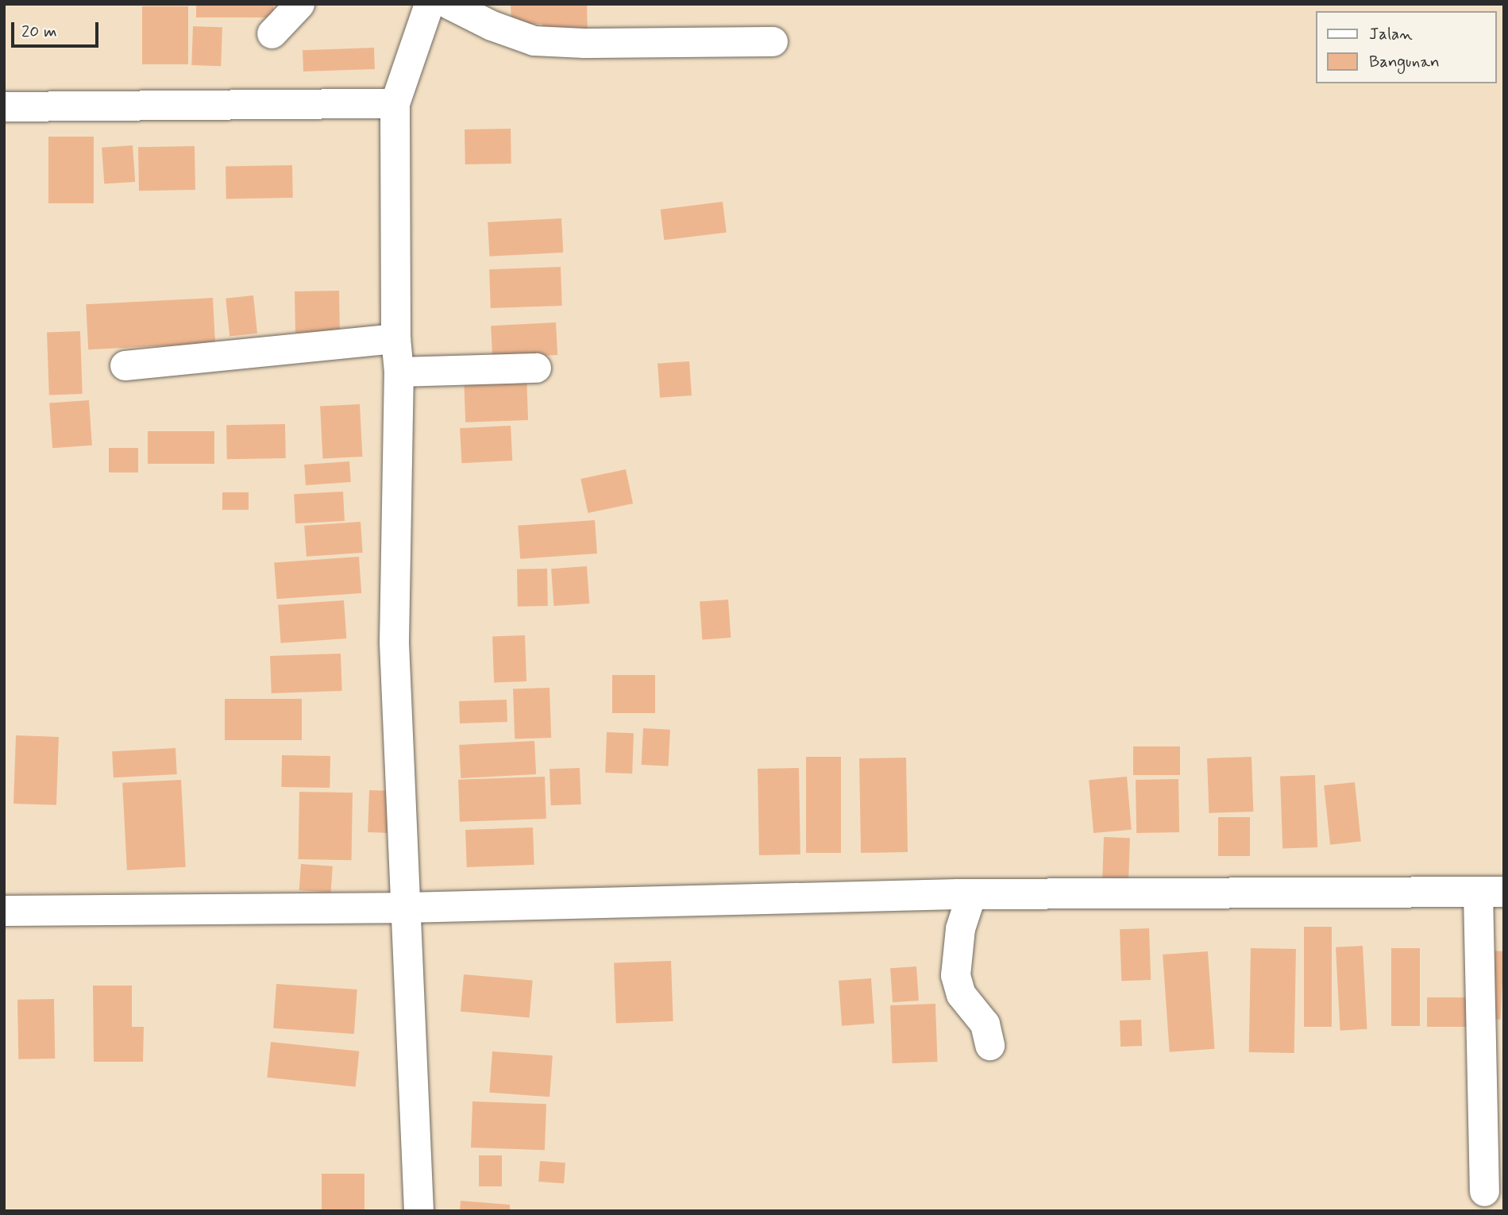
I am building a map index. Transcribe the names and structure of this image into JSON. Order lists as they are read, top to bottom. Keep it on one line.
{"legend":["Jalan","Bangunan"],"scale_bar":"20 m"}
